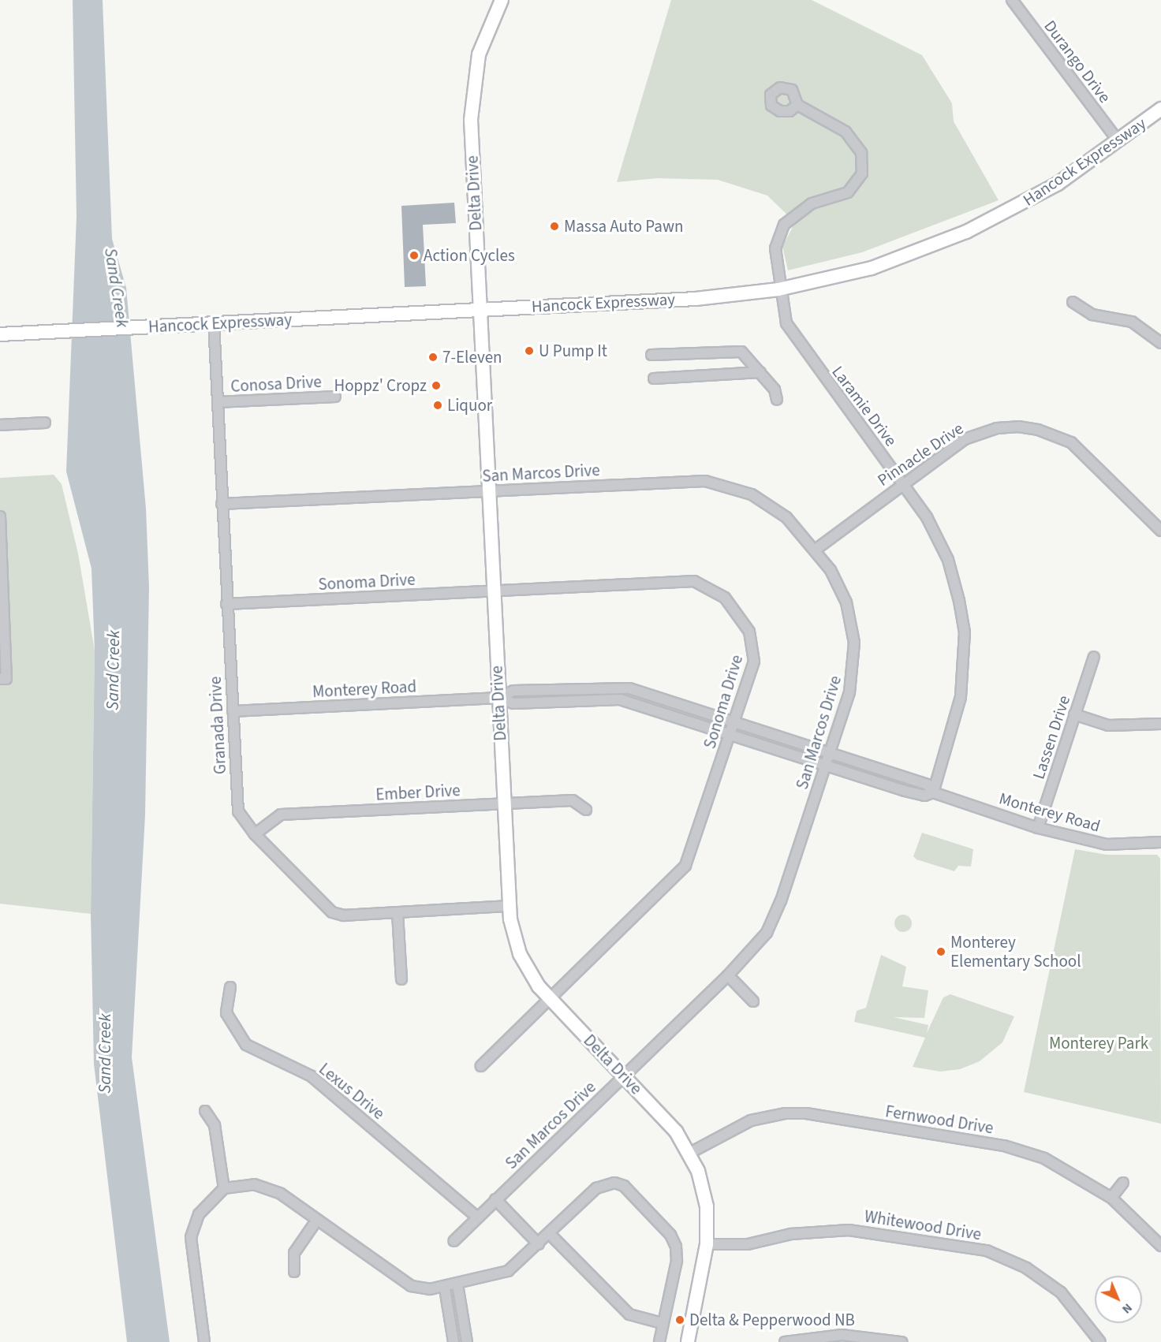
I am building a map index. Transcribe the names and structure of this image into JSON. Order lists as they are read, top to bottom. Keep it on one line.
{"streets":{"main road":["Hancock Expressway","Delta Drive"],"street":["Durango Drive","Conosa Drive","Laramie Drive","Pinnacle Drive","San Marcos Drive","Sonoma Drive","Monterey Road","Granada Drive","Lassen Drive","Ember Drive","Lexus Drive","Fernwood Drive","Whitewood Drive"]},"crossings":[["Durango Drive","Hancock Expressway"],["Hancock Expressway","Delta Drive"],["Hancock Expressway","Laramie Drive"],["Hancock Expressway","Granada Drive"],["Delta Drive","San Marcos Drive"],["Delta Drive","Sonoma Drive"],["Delta Drive","Monterey Road"],["Delta Drive","Granada Drive"],["Delta Drive","Ember Drive"],["Delta Drive","Fernwood Drive"],["Delta Drive","Whitewood Drive"],["Conosa Drive","Granada Drive"],["Laramie Drive","Pinnacle Drive"],["Laramie Drive","Monterey Road"],["Pinnacle Drive","San Marcos Drive"],["San Marcos Drive","Monterey Road"],["San Marcos Drive","Granada Drive"],["San Marcos Drive","Lexus Drive"],["Sonoma Drive","Monterey Road"],["Sonoma Drive","Granada Drive"],["Monterey Road","Granada Drive"],["Monterey Road","Lassen Drive"],["Granada Drive","Ember Drive"]],"water":["Sand Creek"],"parks":["Monterey Park"],"places":["Massa Auto Pawn","Action Cycles","U Pump It","7-Eleven","Hoppz' Cropz","Liquor","Monterey Elementary School","Delta & Pepperwood NB"],"north":"bottom right"}
